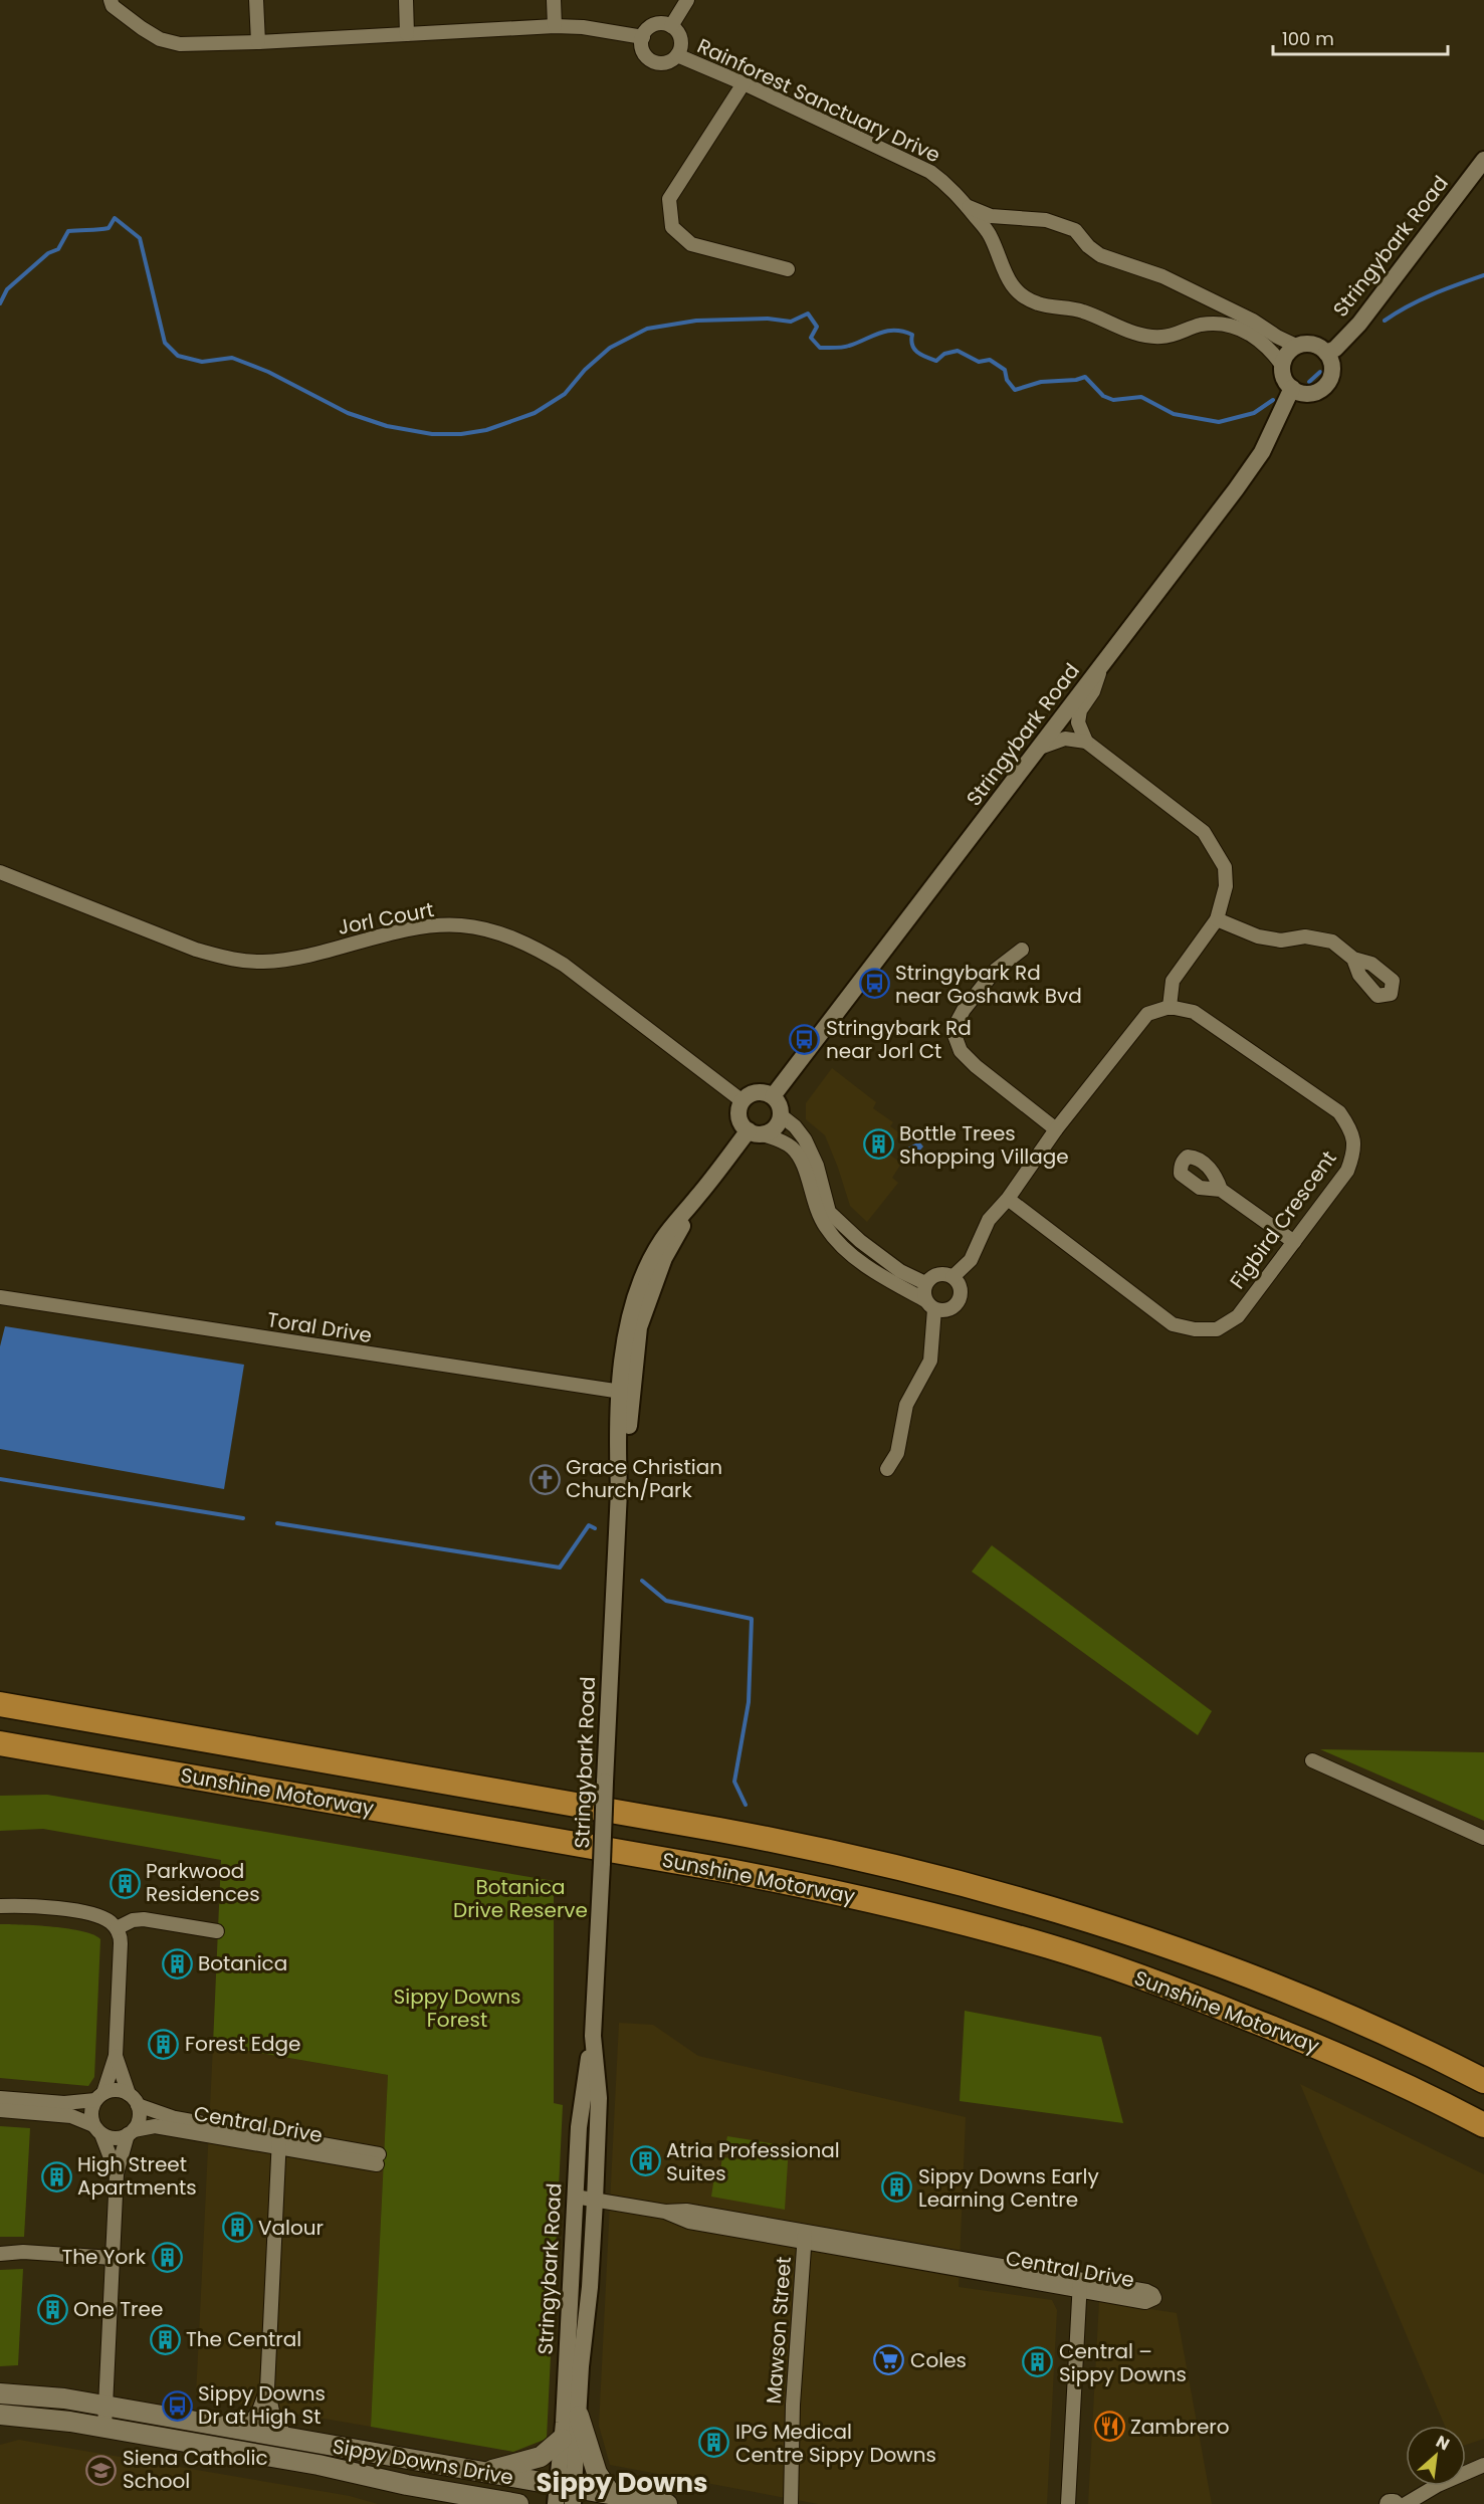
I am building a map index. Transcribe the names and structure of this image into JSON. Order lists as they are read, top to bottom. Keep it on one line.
{"streets":{"highway":["Sunshine Motorway"],"main road":["Sippy Downs Drive"],"street":["Rainforest Sanctuary Drive","Stringybark Road","Jorl Court","Figbird Crescent","Toral Drive","Central Drive","Mawson Street"]},"crossings":[["Rainforest Sanctuary Drive","Stringybark Road"],["Stringybark Road","Jorl Court"],["Stringybark Road","Toral Drive"],["Stringybark Road","Central Drive"],["Stringybark Road","Sippy Downs Drive"],["Central Drive","Mawson Street"]],"districts":["Sippy Downs"],"parks":["Botanica Drive Reserve","Sippy Downs Forest"],"places":{"bus stop":["Stringybark Rd near Goshawk Bvd","Stringybark Rd near Jorl Ct","Sippy Downs Dr at High St"],"building":["Bottle Trees Shopping Village","Parkwood Residences","Botanica","Forest Edge","Atria Professional Suites","High Street Apartments","Sippy Downs Early Learning Centre","Valour","The York","One Tree","The Central","Central – Sippy Downs","IPG Medical Centre Sippy Downs"],"church":["Grace Christian Church/Park"],"supermarket":["Coles"],"restaurant":["Zambrero"],"school or university":["Siena Catholic School"]},"scale_bar":"100 m","north":"top right"}
